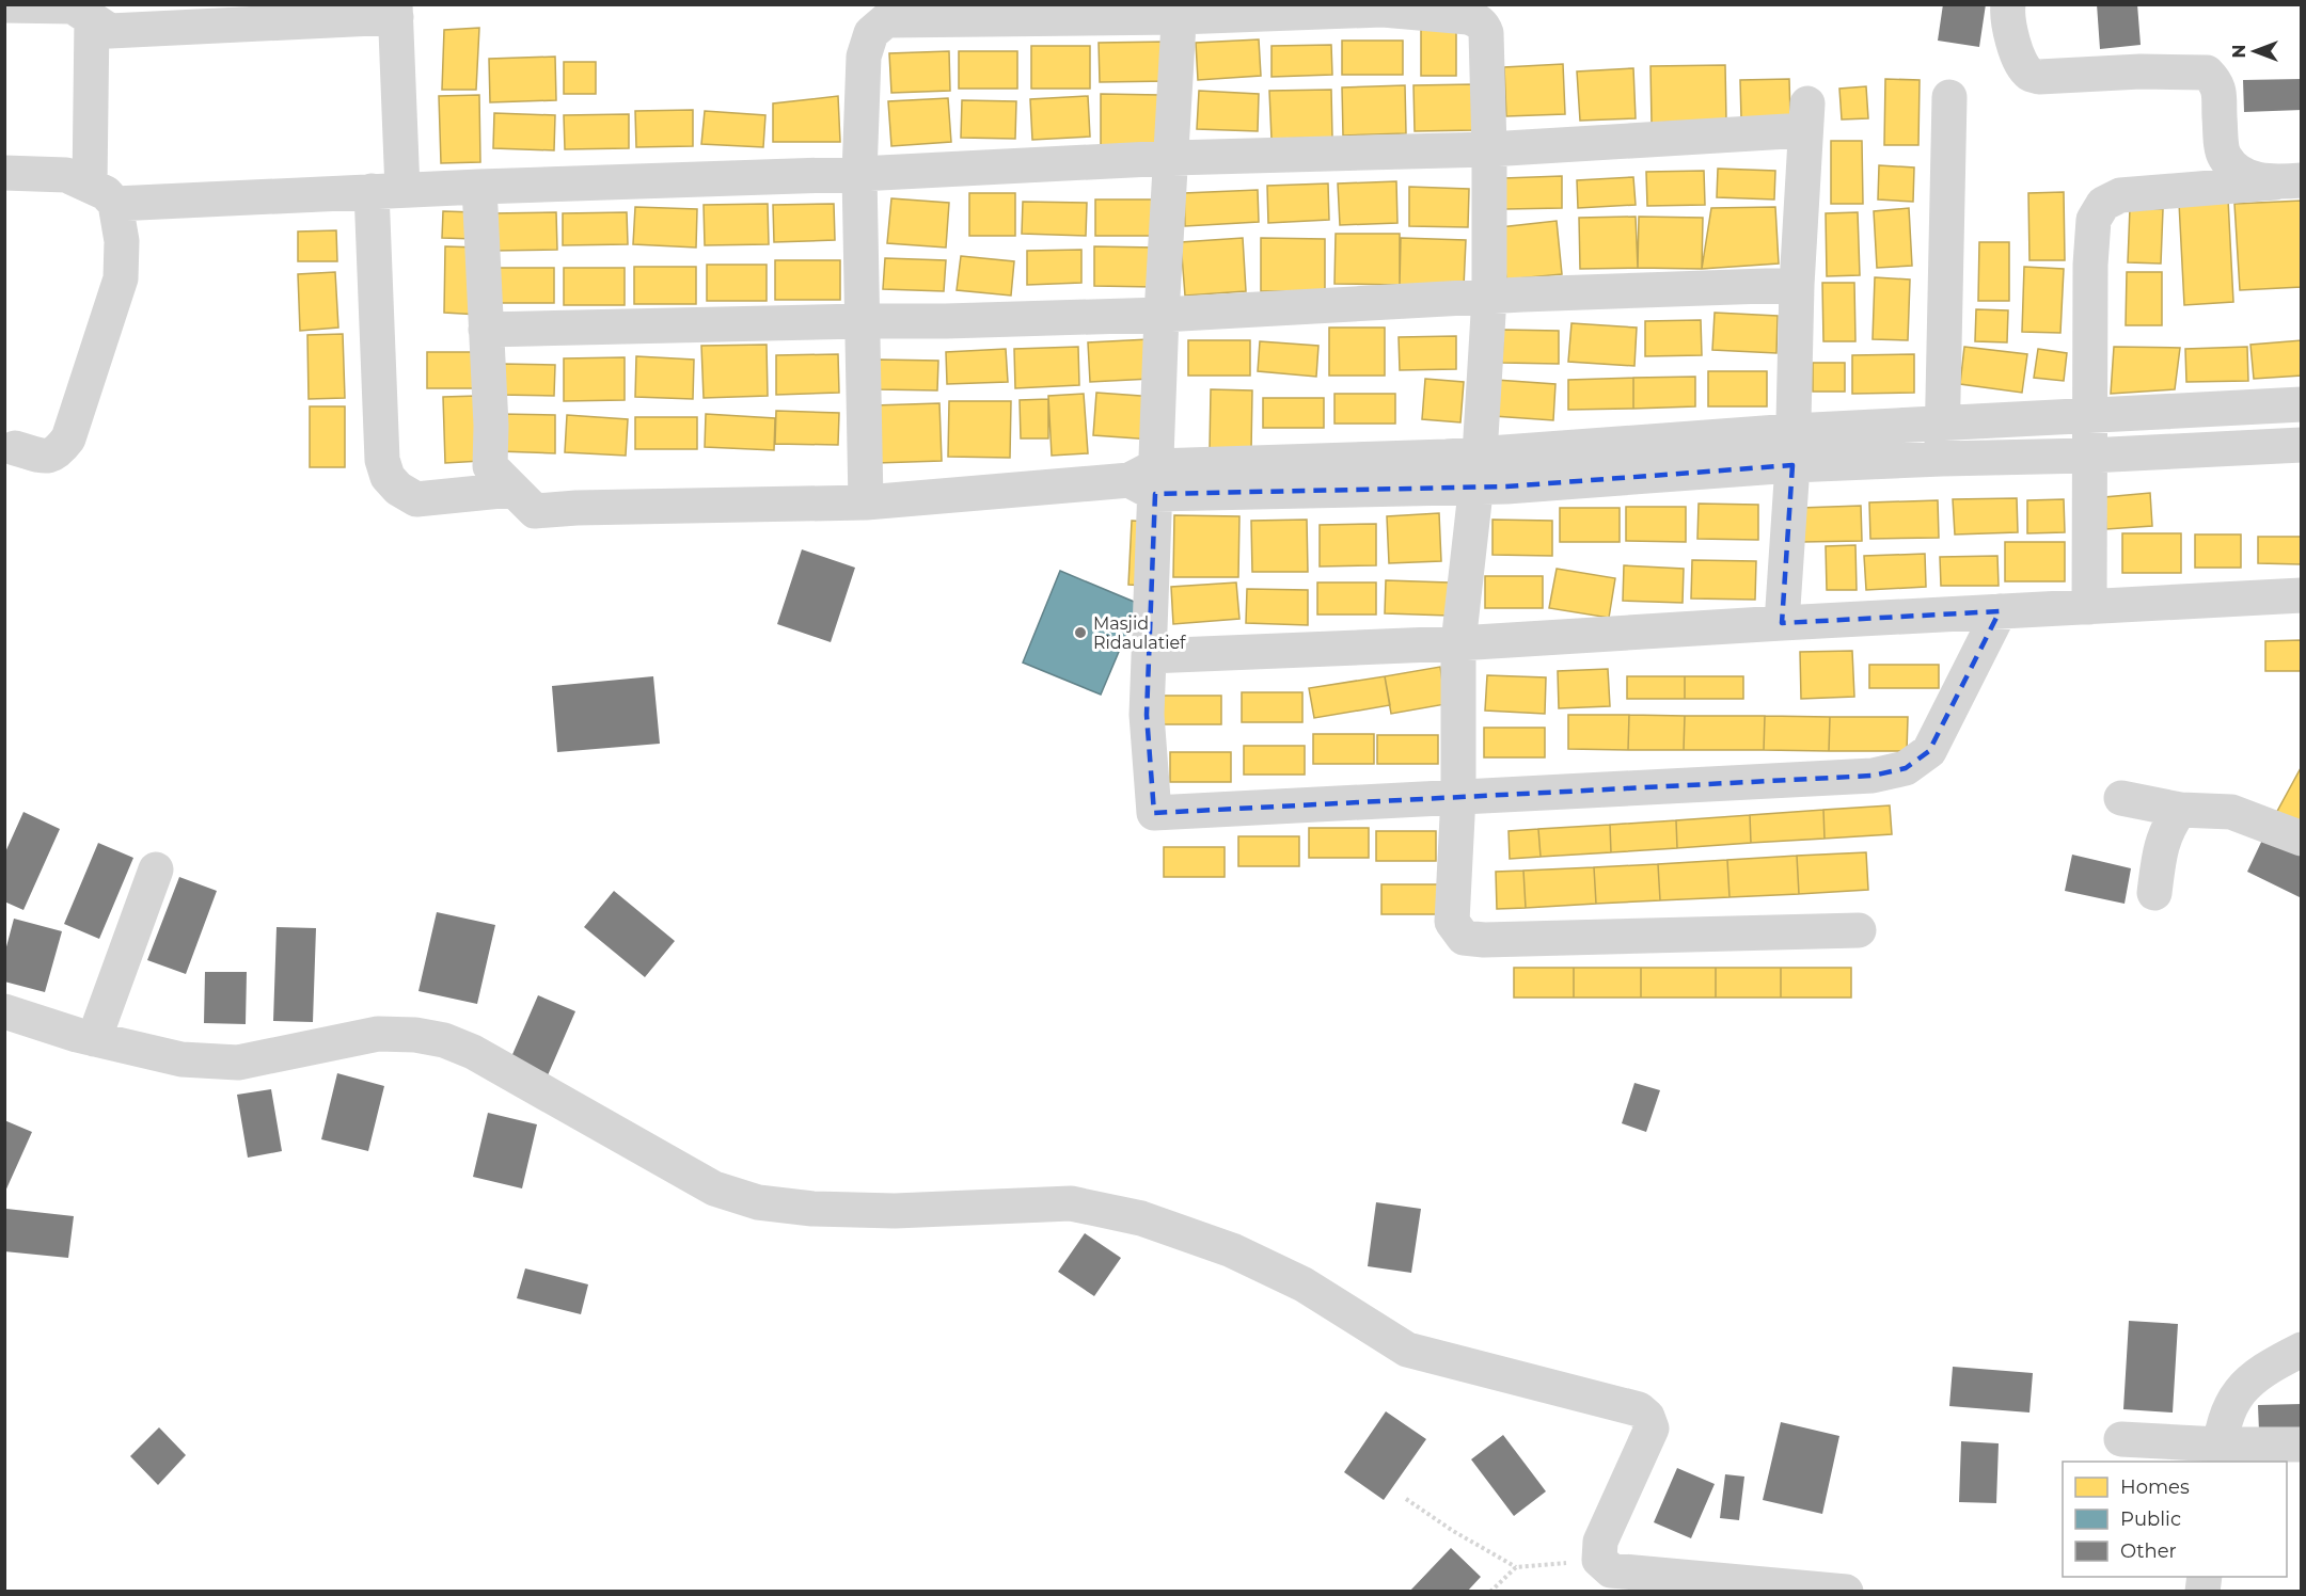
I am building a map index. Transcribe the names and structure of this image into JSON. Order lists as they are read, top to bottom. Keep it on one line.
{"places":["Masjid Ridaulatief"],"legend":["Homes","Public","Other"],"north":"left"}
